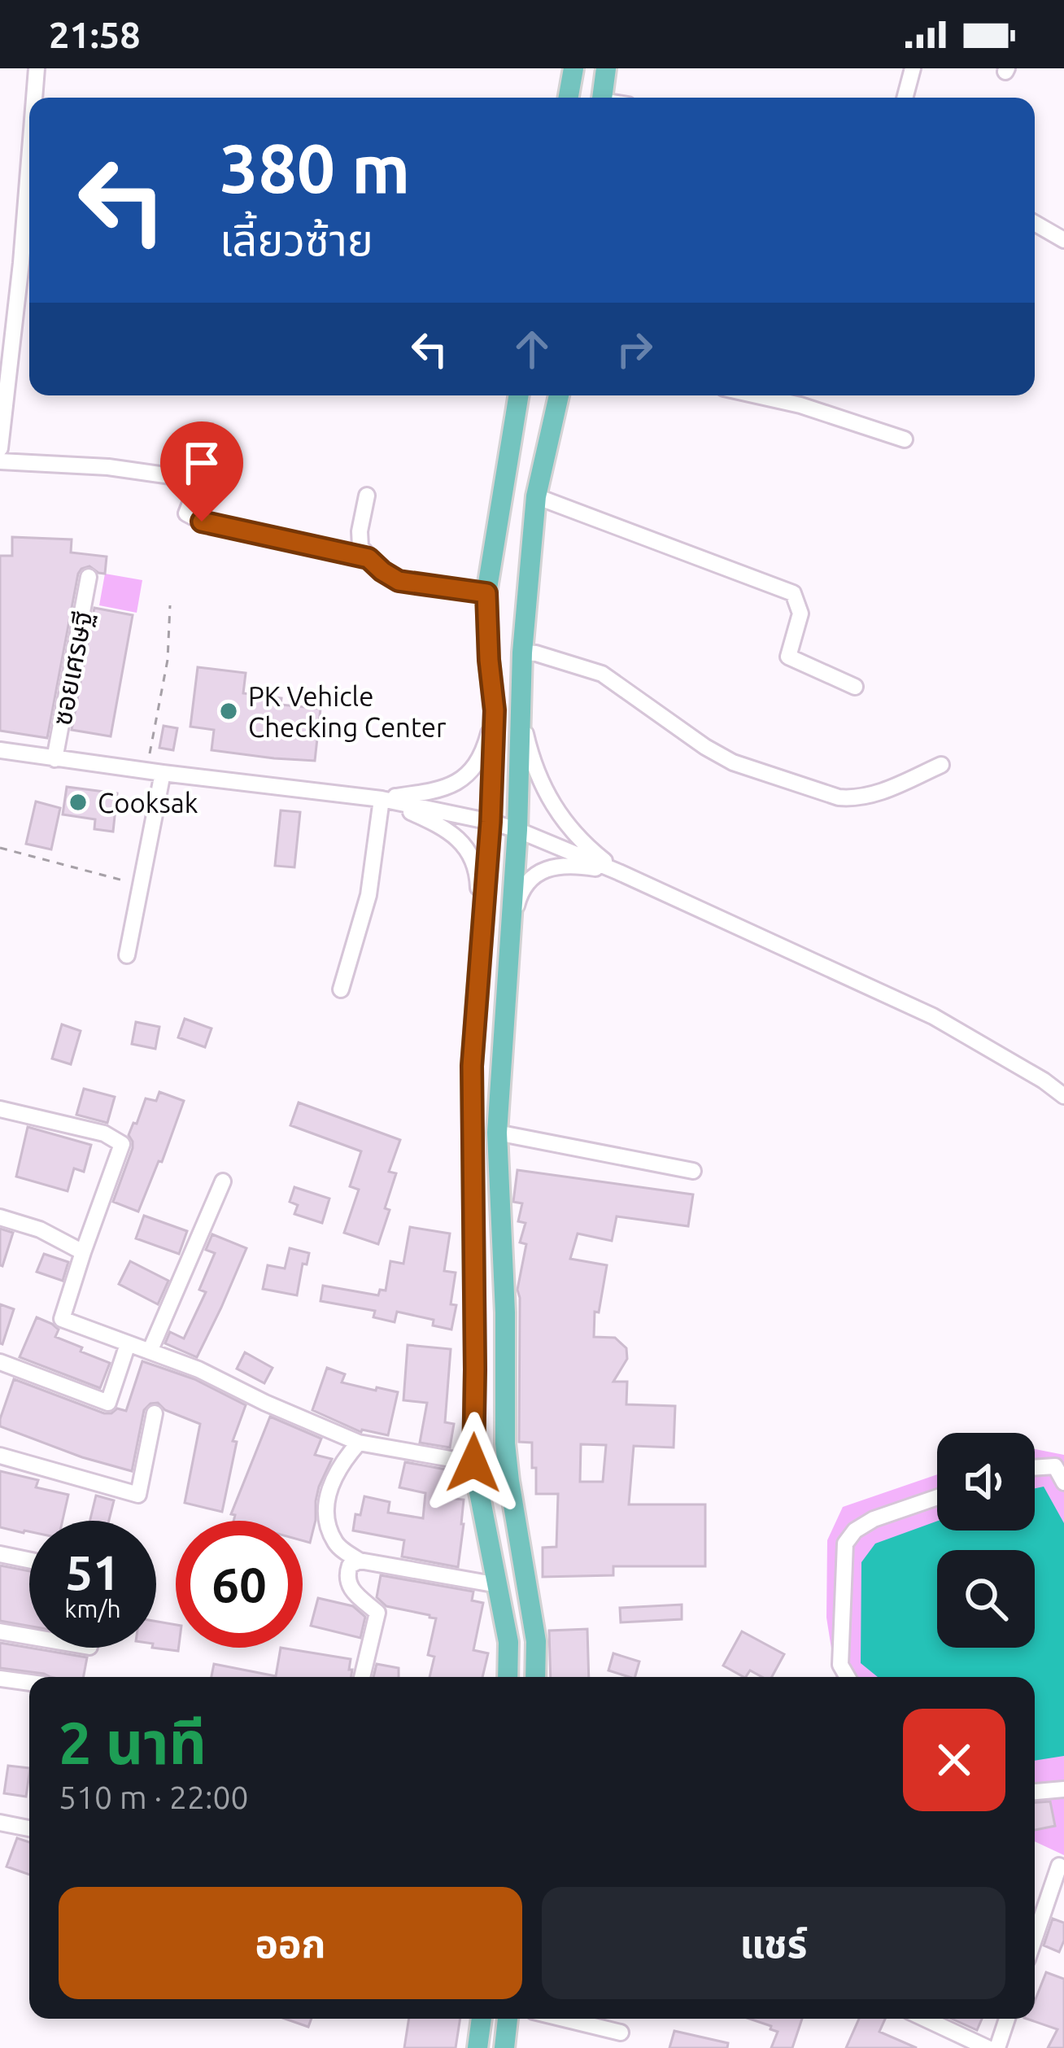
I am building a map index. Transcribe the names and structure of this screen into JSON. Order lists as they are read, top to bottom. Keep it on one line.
{"streets":{"street":["ซอยเศรษฐี"]},"places":["PK Vehicle Checking Center","Cooksak"],"page":{"status":"21:58","turn":["380 m","เลี้ยวซ้าย"],"speed":"51 km/h","limit":"60","heading":["2 นาที","510 m · 22:00"],"buttons":["ออก","แชร์"]}}
